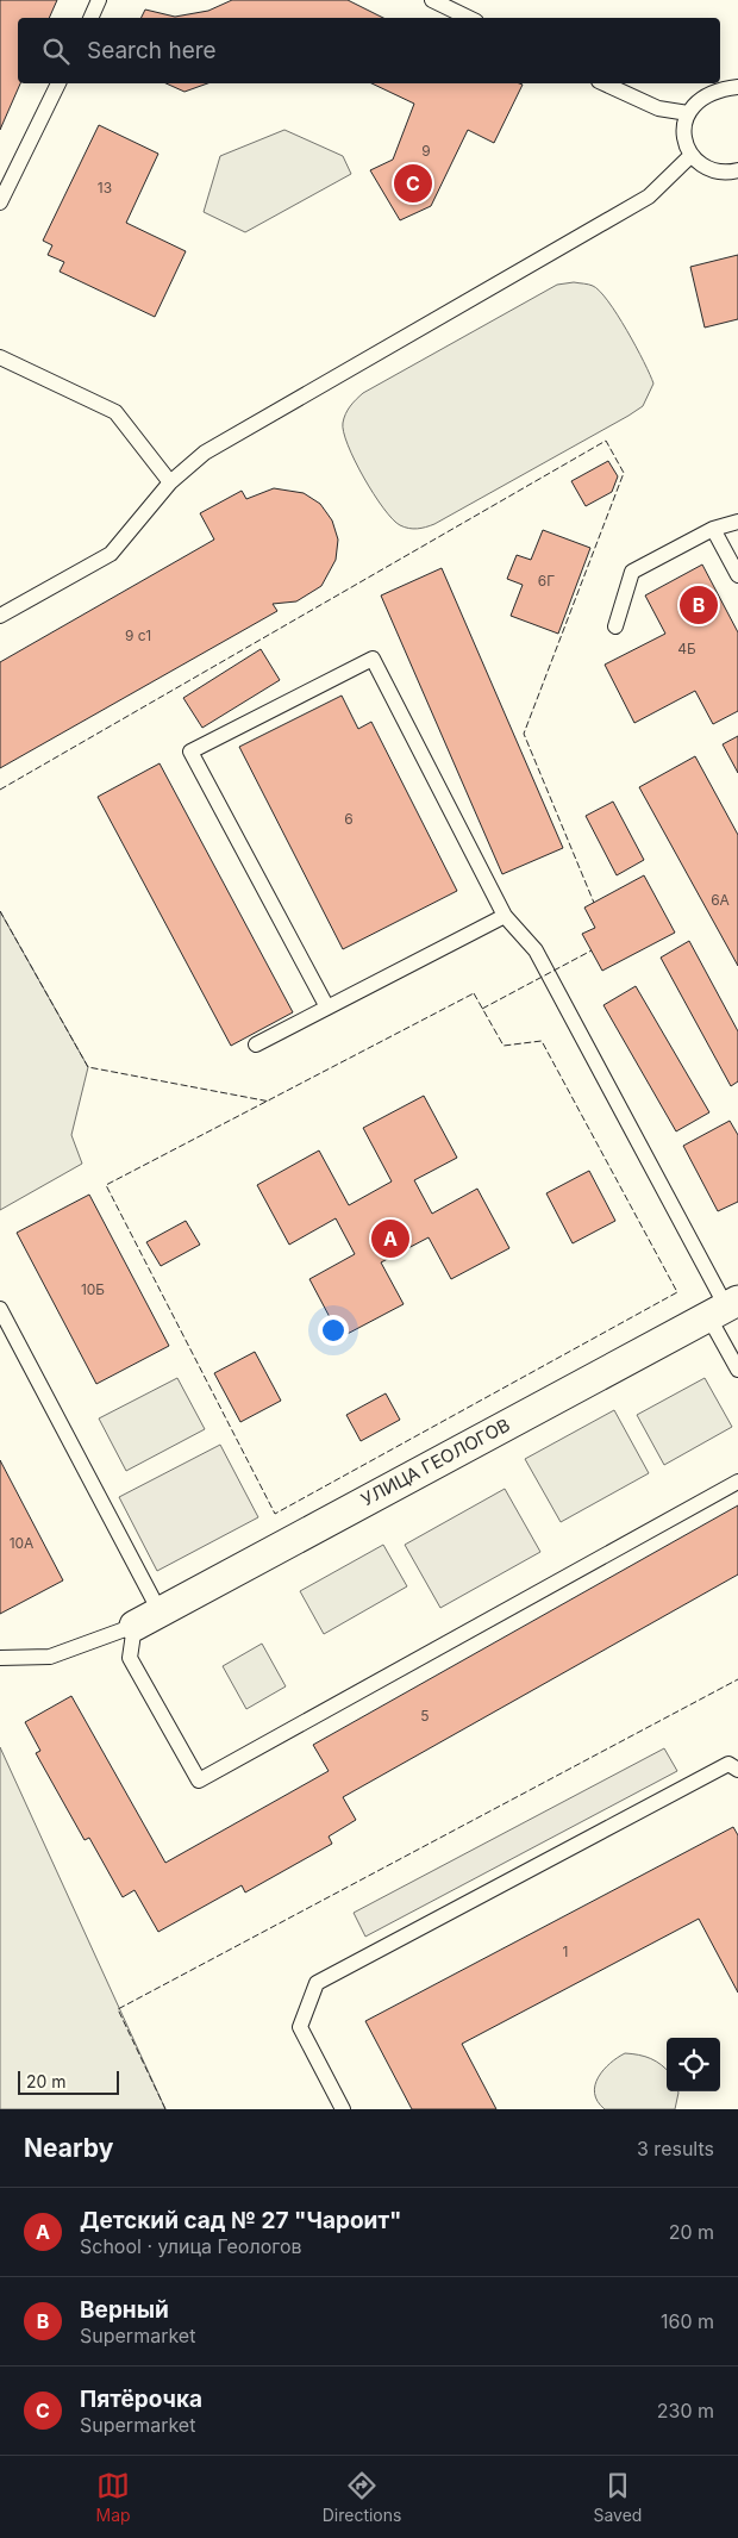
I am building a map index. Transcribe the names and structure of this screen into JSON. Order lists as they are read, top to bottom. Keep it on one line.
{"streets":{"street":["УЛИЦА ГЕОЛОГОВ"]},"house_numbers":["9","13","6Г","9 с1","4Б","6","6А","10Б","10А","5","1"],"scale_bar":"20 m","page":{"search":"Search here","pins":["C","B","A"],"scale":"20 m","heading":["Nearby","3 results"],"list":[{"mark":"A","name":"Детский сад № 27 \"Чароит\"","note":"School · улица Геологов","value":"20 m"},{"mark":"B","name":"Верный","note":"Supermarket","value":"160 m"},{"mark":"C","name":"Пятёрочка","note":"Supermarket","value":"230 m"}],"nav":["Map","Directions","Saved"]}}
